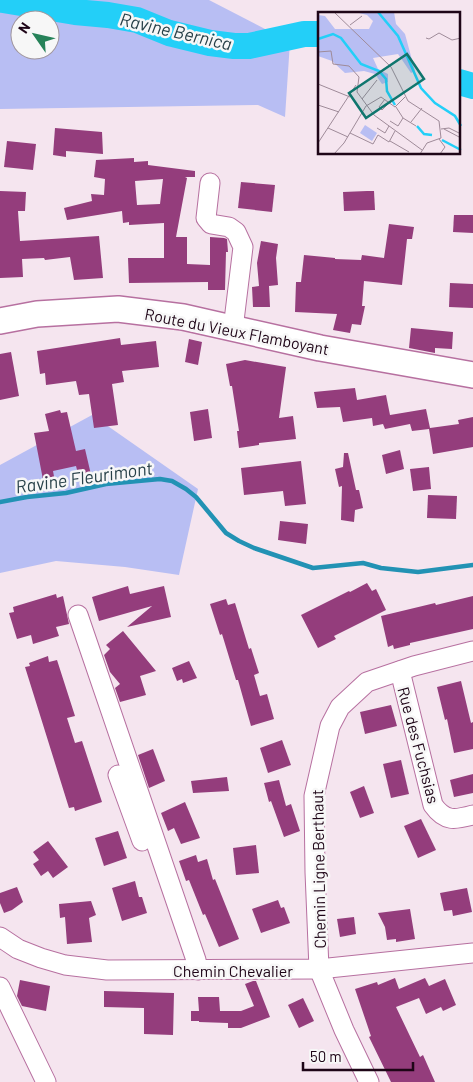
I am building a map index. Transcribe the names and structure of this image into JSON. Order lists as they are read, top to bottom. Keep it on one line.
{"streets":{"main road":["Route du Vieux Flamboyant"],"street":["Rue des Fuchsias","Chemin Ligne Berthaut","Chemin Chevalier"]},"crossings":[["Rue des Fuchsias","Chemin Ligne Berthaut"],["Chemin Ligne Berthaut","Chemin Chevalier"]],"water":["Ravine Bernica","Ravine Fleurimont"],"scale_bar":"50 m","north":"top left"}
